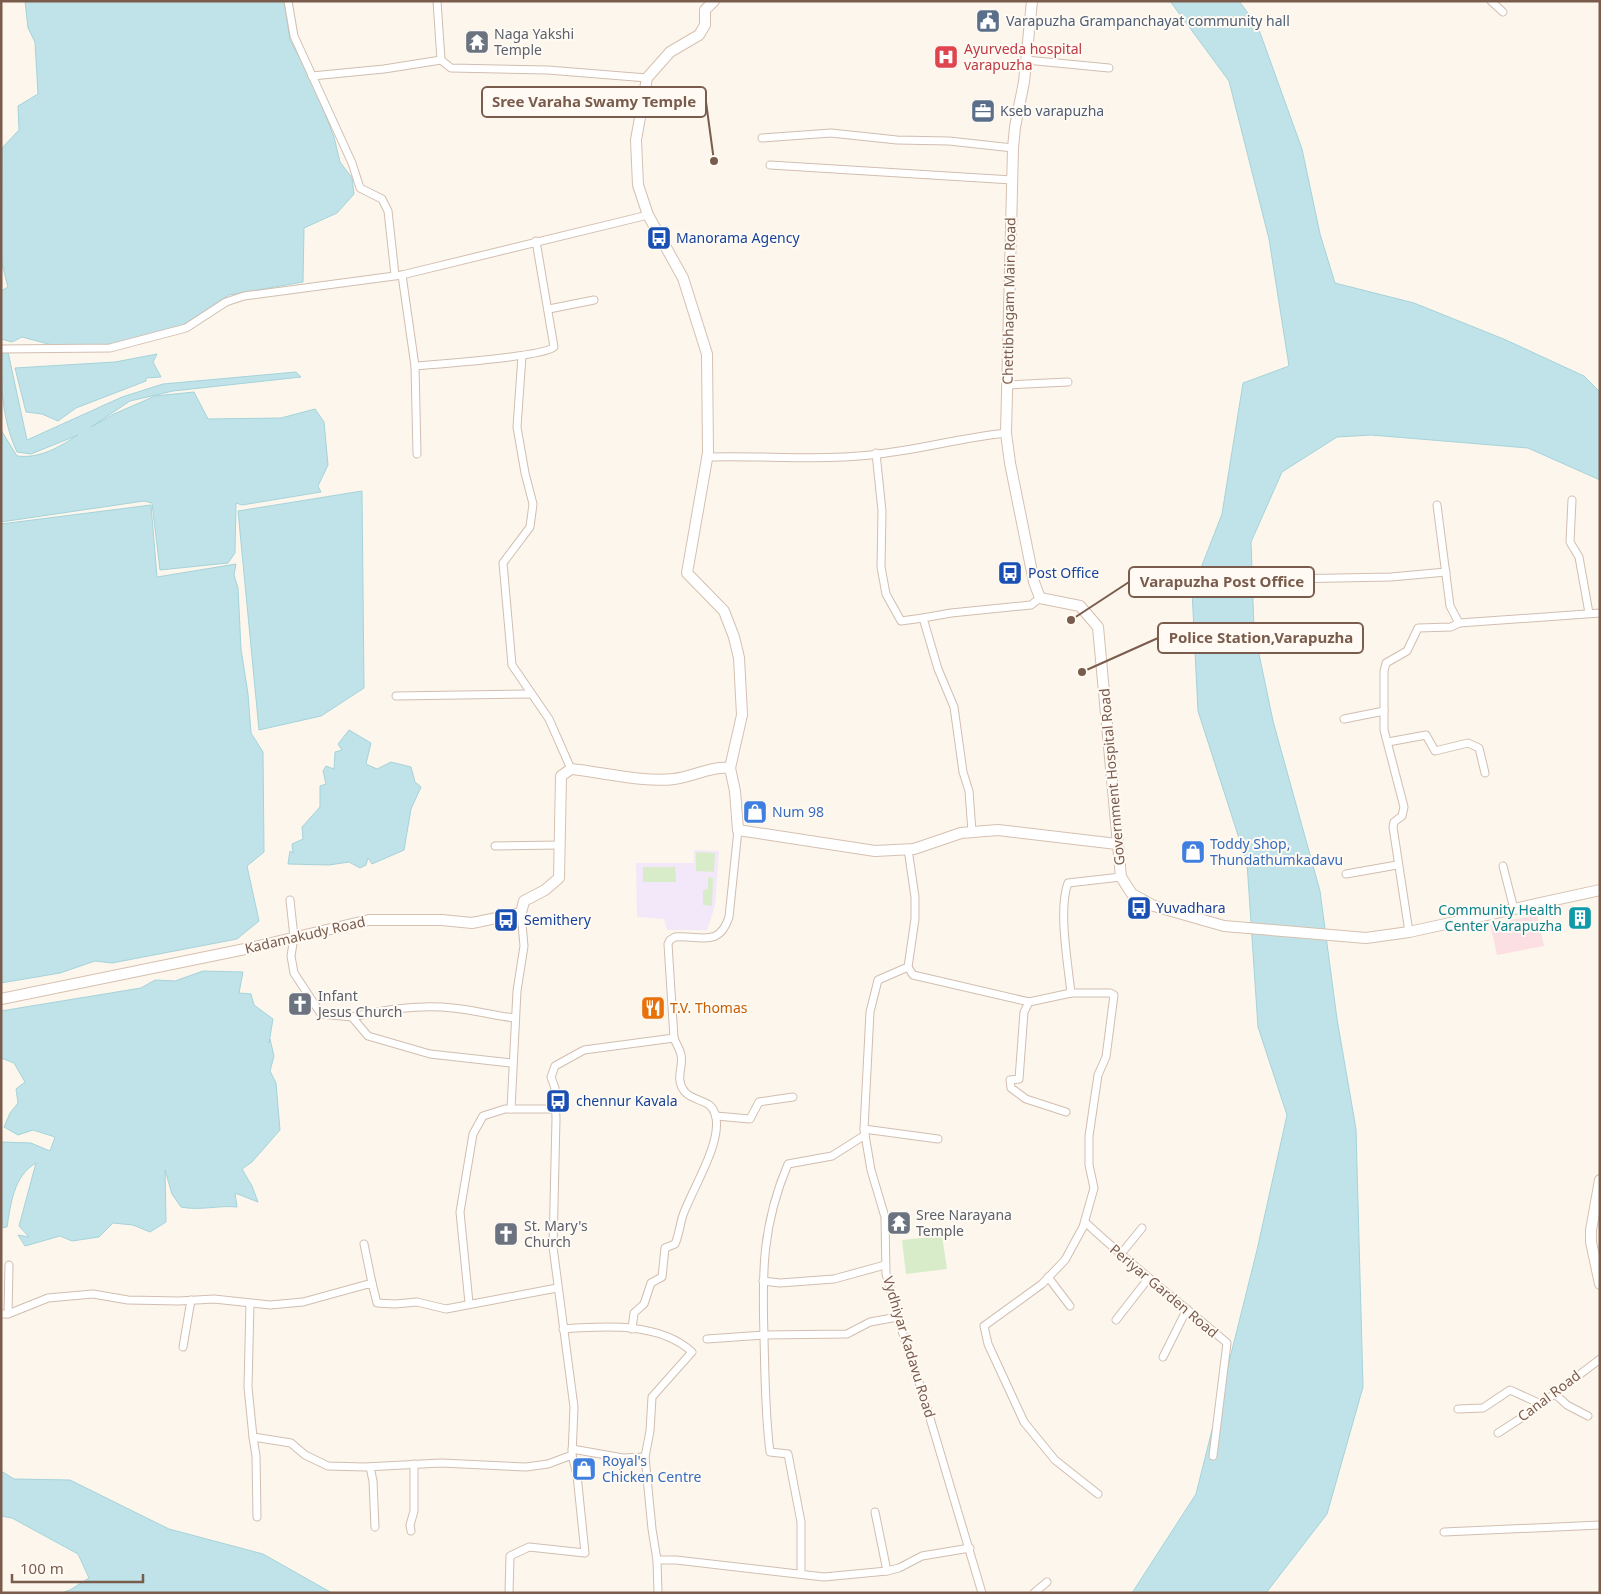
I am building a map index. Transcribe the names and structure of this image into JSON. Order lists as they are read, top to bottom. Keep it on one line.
{"streets":{"street":["Chettibhagam Main Road","Government Hospital Road","Kadamakudy Road","Periyar Garden Road","Vydhiyar Kadavu Road","Canal Road"]},"crossings":[["Chettibhagam Main Road","Government Hospital Road"]],"places":{"public building":["Varapuzha Grampanchayat community hall"],"temple":["Naga Yakshi Temple","Sree Narayana Temple"],"hospital":["Ayurveda hospital varapuzha"],"office":["Kseb varapuzha"],"other":["Sree Varaha Swamy Temple","Varapuzha Post Office","Police Station,Varapuzha"],"bus stop":["Manorama Agency","Post Office","Yuvadhara","Semithery","chennur Kavala"],"shop":["Num 98","Toddy Shop, Thundathumkadavu","Royal's Chicken Centre"],"building":["Community Health Center Varapuzha"],"church":["Infant Jesus Church","St. Mary's Church"],"restaurant":["T.V. Thomas"]},"scale_bar":"100 m"}
